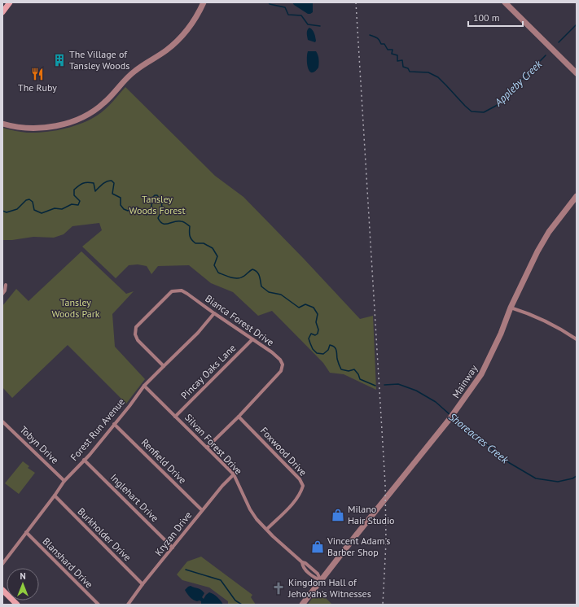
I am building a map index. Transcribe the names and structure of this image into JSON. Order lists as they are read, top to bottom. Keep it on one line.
{"streets":{"street":["Bianca Forest Drive","Pincay Oaks Lane","Mainway","Forest Run Avenue","Silvan Forest Drive","Tobyn Drive","Foxwood Drive","Renfield Drive","Inglehart Drive","Kryzan Drive","Burkholder Drive","Blanshard Drive"]},"crossings":[["Bianca Forest Drive","Pincay Oaks Lane"],["Bianca Forest Drive","Forest Run Avenue"],["Bianca Forest Drive","Silvan Forest Drive"],["Bianca Forest Drive","Foxwood Drive"],["Pincay Oaks Lane","Silvan Forest Drive"],["Mainway","Silvan Forest Drive"],["Forest Run Avenue","Silvan Forest Drive"],["Forest Run Avenue","Tobyn Drive"],["Forest Run Avenue","Renfield Drive"],["Forest Run Avenue","Inglehart Drive"],["Forest Run Avenue","Burkholder Drive"],["Forest Run Avenue","Blanshard Drive"],["Silvan Forest Drive","Foxwood Drive"],["Silvan Forest Drive","Kryzan Drive"],["Renfield Drive","Kryzan Drive"],["Inglehart Drive","Kryzan Drive"],["Kryzan Drive","Burkholder Drive"]],"water":["Appleby Creek","Shoreacres Creek"],"parks":["Tansley Woods Forest","Tansley Woods Park"],"places":{"building":["The Village of Tansley Woods"],"restaurant":["The Ruby"],"shop":["Milano Hair Studio","Vincent Adam's Barber Shop"],"church":["Kingdom Hall of Jehovah's Witnesses"]},"scale_bar":"100 m","north":"top"}
